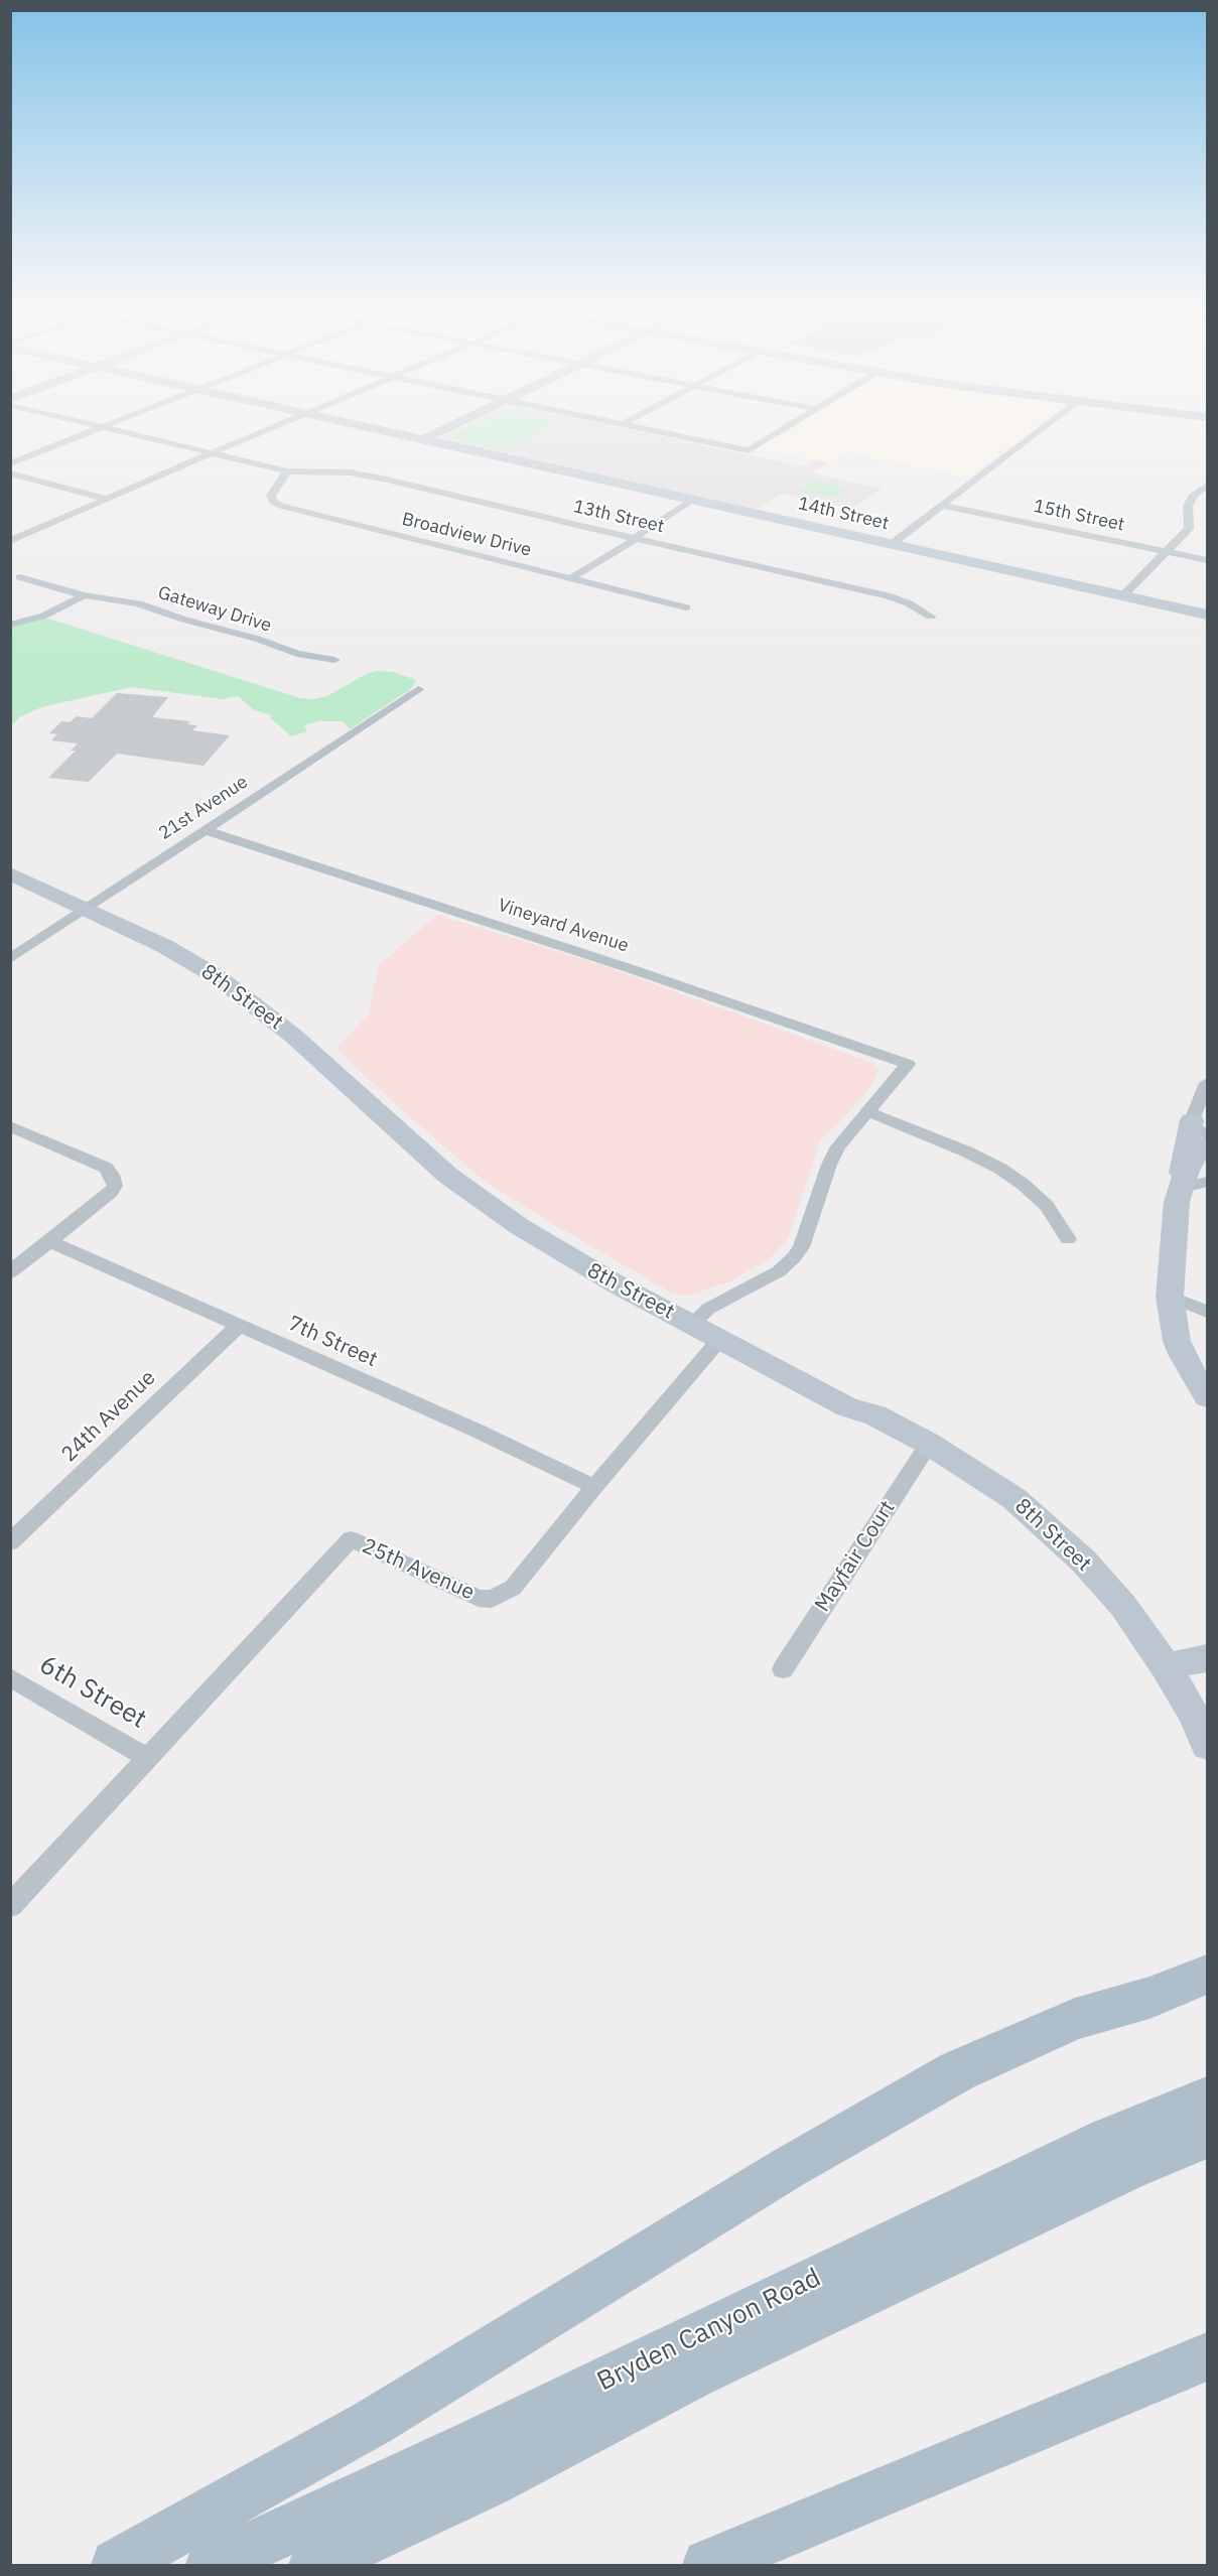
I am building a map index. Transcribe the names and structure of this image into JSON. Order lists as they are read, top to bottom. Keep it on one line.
{"streets":{"main road":["14th Street","8th Street","Bryden Canyon Road"],"street":["15th Street","13th Street","Broadview Drive","Gateway Drive","21st Avenue","Vineyard Avenue","7th Street","24th Avenue","Mayfair Court","25th Avenue","6th Street"]},"crossings":[["13th Street","Broadview Drive"],["21st Avenue","Vineyard Avenue"],["21st Avenue","8th Street"],["8th Street","Mayfair Court"],["8th Street","25th Avenue"],["7th Street","24th Avenue"],["7th Street","25th Avenue"],["25th Avenue","6th Street"]]}
